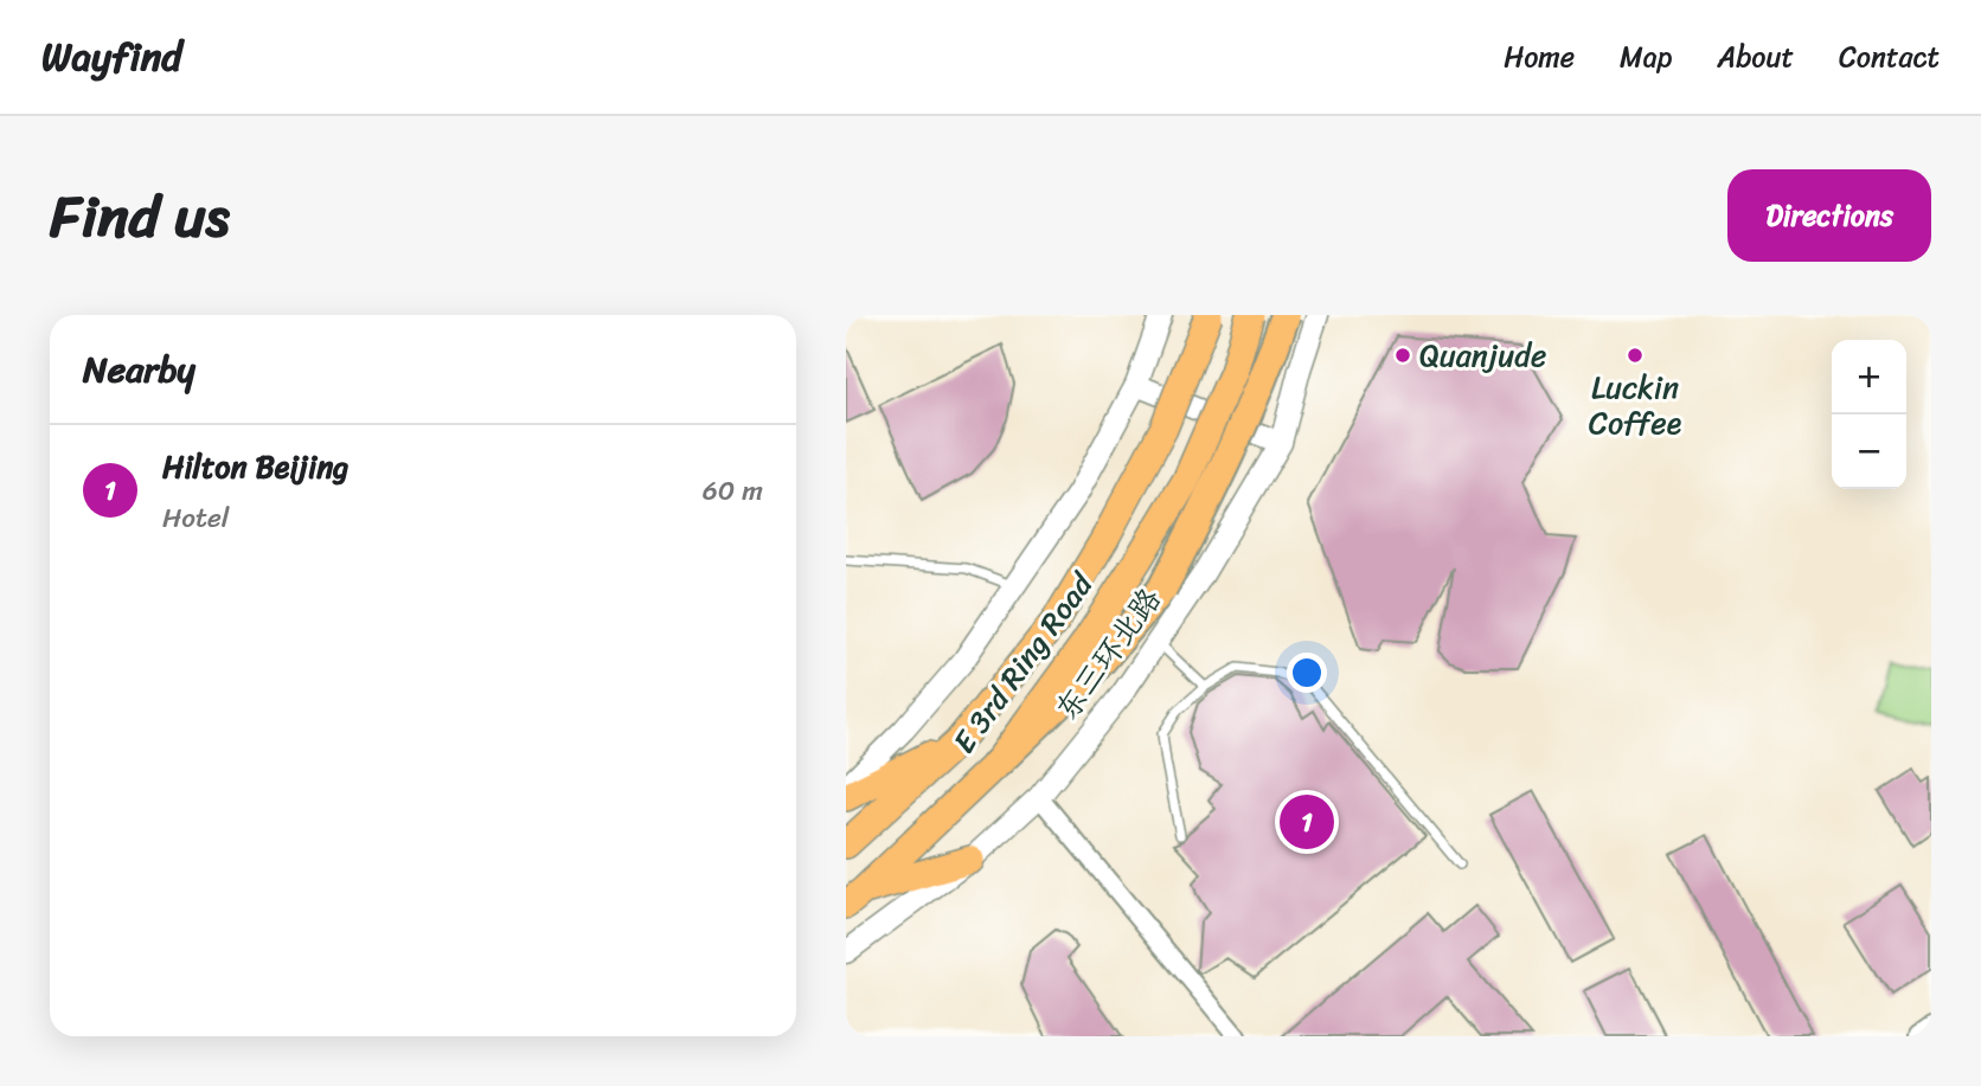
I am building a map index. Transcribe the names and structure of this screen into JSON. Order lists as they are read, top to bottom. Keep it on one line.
{"streets":{"highway":["E 3rd Ring Road"],"street":["东三环北路"]},"places":["Quanjude","Luckin Coffee"],"page":{"header":"Wayfind","nav":["Home","Map","About","Contact"],"title":"Find us","buttons":"Directions","heading":"Nearby","map_buttons":["+","−"],"list":[{"mark":"1","name":"Hilton Beijing","note":"Hotel","value":"60 m"}],"pins":"1"}}
